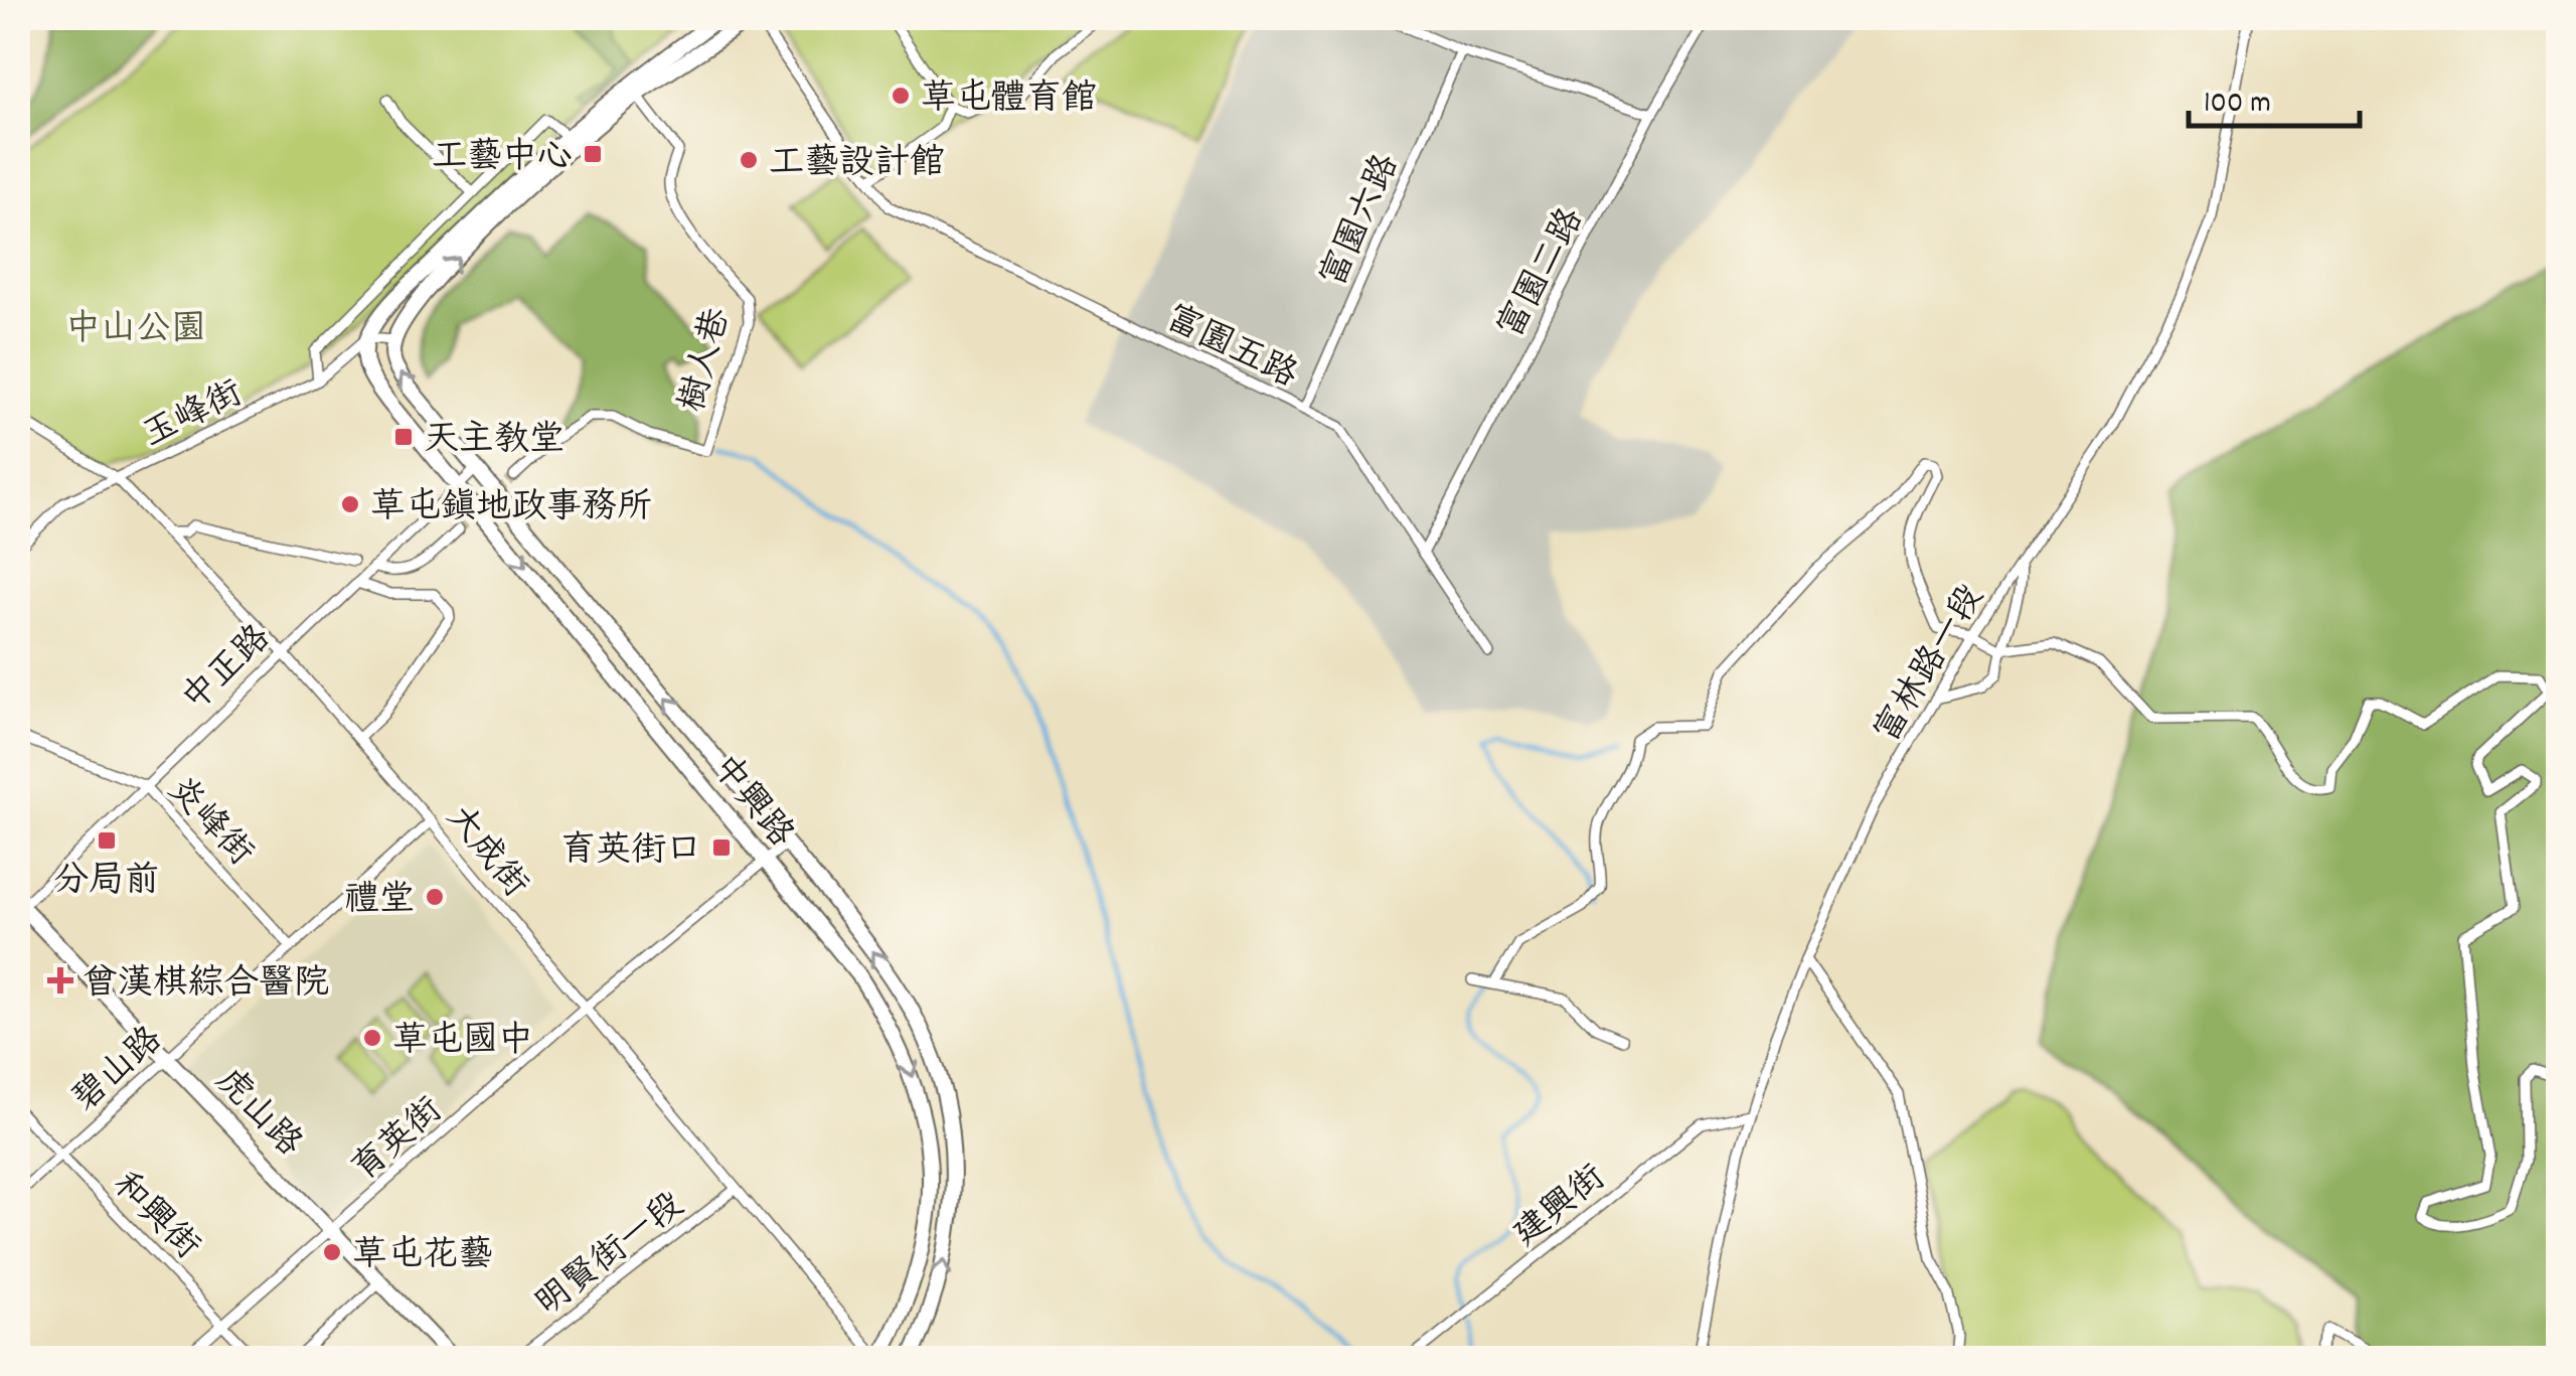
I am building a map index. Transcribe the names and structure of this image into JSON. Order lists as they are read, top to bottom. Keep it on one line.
{"streets":{"street":["富園六路","富園二路","富園五路","樹人巷","玉峰街","富林路一段","中正路","中興路","炎峰街","大成街","碧山路","虎山路","育英街","建興街","和興街","明賢街一段"]},"crossings":[["富園六路","富園五路"],["富園二路","富園五路"],["玉峰街","中興路"],["玉峰街","大成街"],["富林路一段","建興街"],["中正路","中興路"],["中正路","炎峰街"],["中正路","大成街"],["中正路","虎山路"],["中興路","大成街"],["中興路","育英街"],["炎峰街","碧山路"],["大成街","碧山路"],["大成街","育英街"],["大成街","明賢街一段"],["碧山路","虎山路"],["碧山路","和興街"],["虎山路","育英街"],["育英街","和興街"]],"parks":["中山公園"],"places":{"other":["草屯體育館","工藝設計館","草屯鎮地政事務所","禮堂","草屯國中","草屯花藝"],"transit":["工藝中心","天主教堂","分局前","育英街口"],"health":["曾漢棋綜合醫院"]},"scale_bar":"100 m"}
